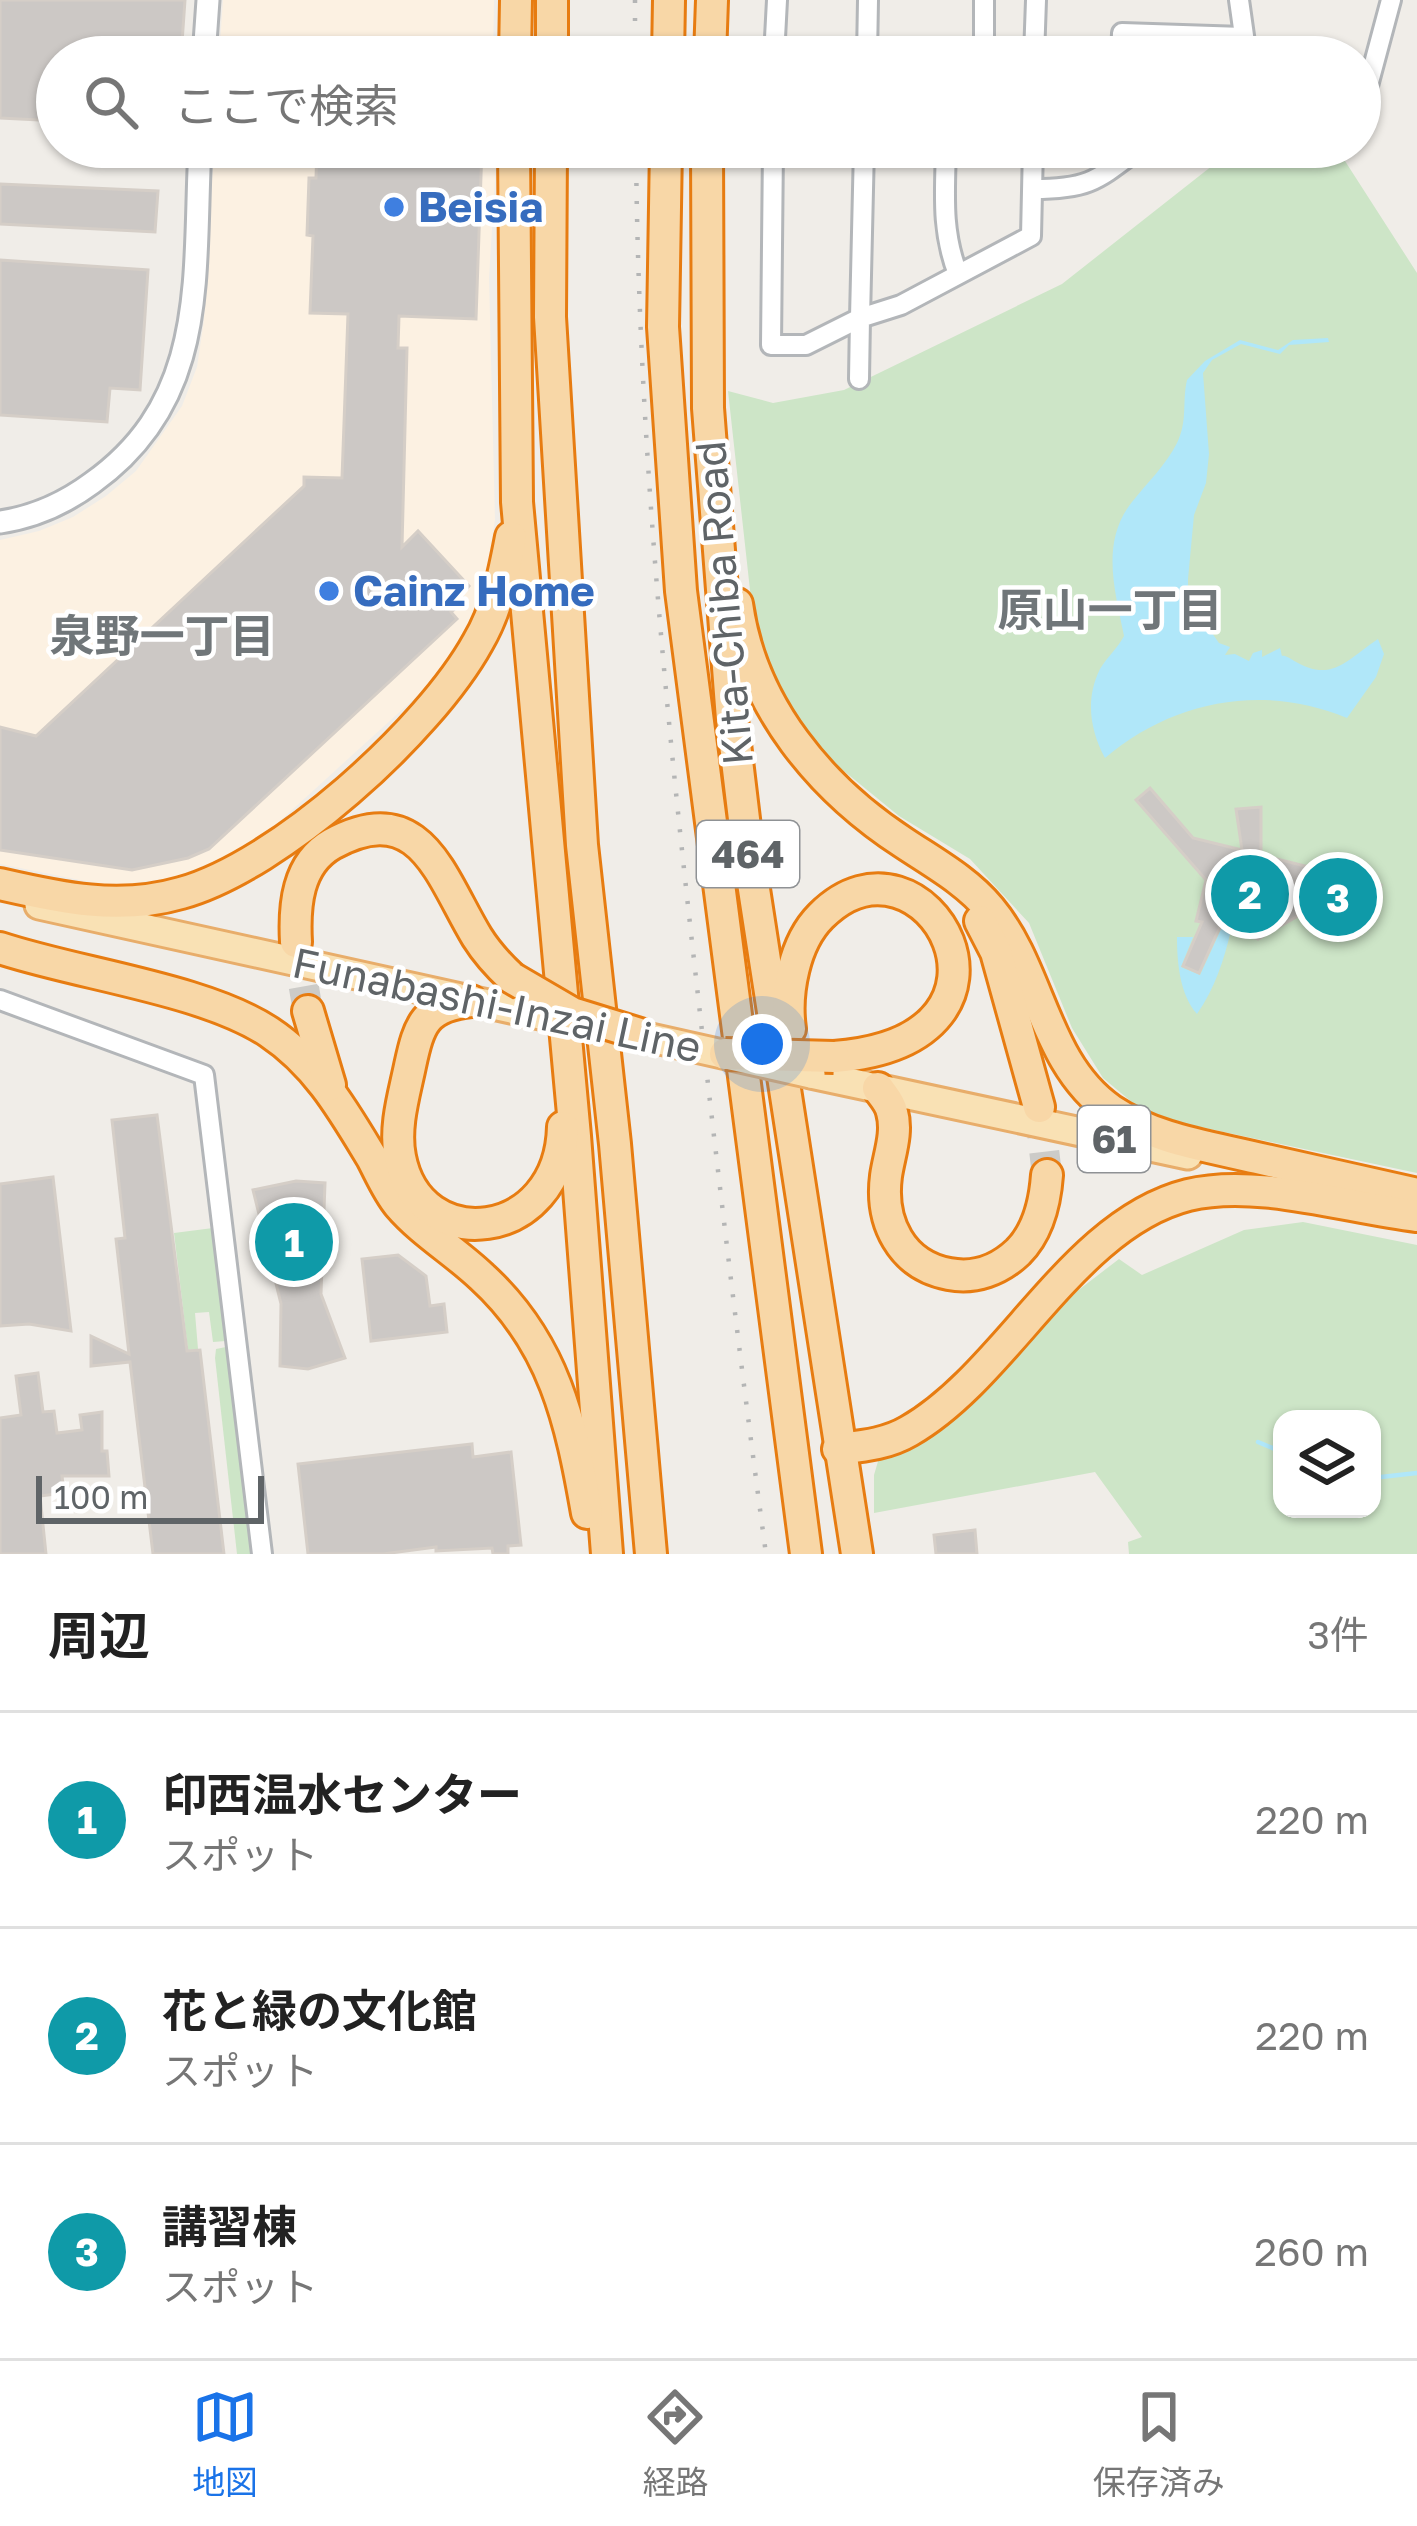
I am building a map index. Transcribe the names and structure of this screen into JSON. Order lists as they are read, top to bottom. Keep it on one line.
{"streets":{"highway":["Kita-Chiba Road","464"],"main road":["Funabashi-Inzai Line","61"]},"districts":["原山一丁目","泉野一丁目"],"places":["Beisia","Cainz Home"],"scale_bar":"100 m","page":{"search":"ここで検索","pins":["2","3","1"],"scale":"100 m","heading":["周辺","3件"],"list":[{"mark":"1","name":"印西温水センター","note":"スポット","value":"220 m"},{"mark":"2","name":"花と緑の文化館","note":"スポット","value":"220 m"},{"mark":"3","name":"講習棟","note":"スポット","value":"260 m"}],"nav":["地図","経路","保存済み"]}}
